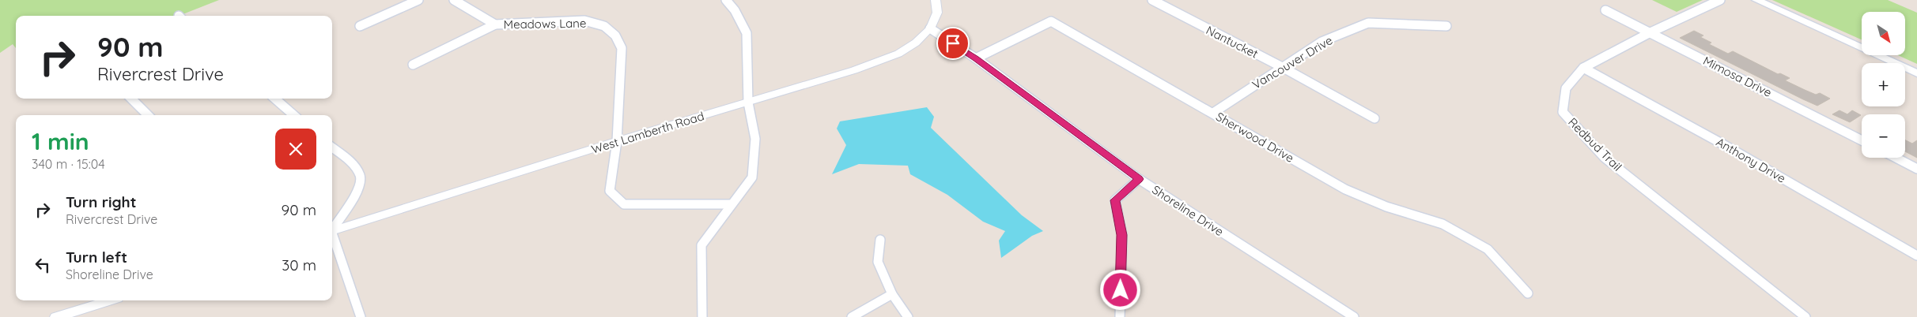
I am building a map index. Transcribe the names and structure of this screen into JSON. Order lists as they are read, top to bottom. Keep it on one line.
{"streets":{"street":["Meadows Lane","Nantucket","Vancouver Drive","Mimosa Drive","West Lamberth Road","Sherwood Drive","Redbud Trail","Anthony Drive","Shoreline Drive"]},"crossings":[["Meadows Lane","West Lamberth Road"],["Nantucket","Vancouver Drive"],["Vancouver Drive","Sherwood Drive"],["Mimosa Drive","Redbud Trail"],["West Lamberth Road","Shoreline Drive"],["Sherwood Drive","Shoreline Drive"],["Redbud Trail","Anthony Drive"]],"north":"bottom right","page":{"map_buttons":["+","−"],"turn":["90 m","Rivercrest Drive"],"heading":["1 min","340 m · 15:04"],"list":[{"name":"Turn right","note":"Rivercrest Drive","value":"90 m"},{"name":"Turn left","note":"Shoreline Drive","value":"30 m"}]}}
